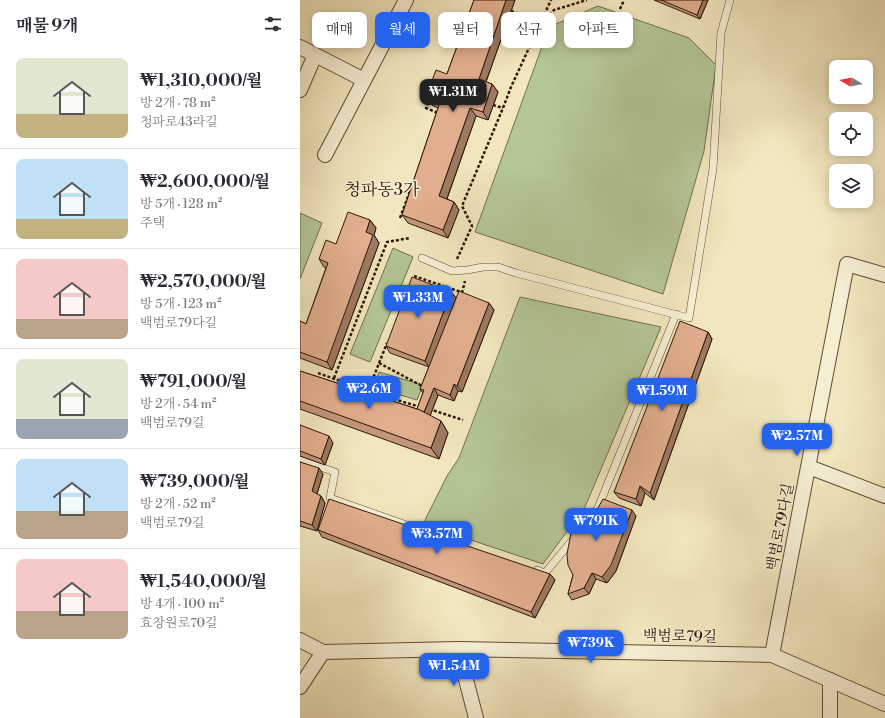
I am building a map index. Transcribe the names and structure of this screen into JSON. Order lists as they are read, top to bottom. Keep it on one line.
{"streets":{"street":["백범로79다길","백범로79길"]},"crossings":[["백범로79다길","백범로79길"]],"districts":["청파동3가"],"north":"left","page":{"heading":"매물 9개","chip":["매매","월세","필터","신규","아파트"],"list":[{"name":"₩1,310,000/월","note":"방 2개 · 78 m² · 청파로43라길"},{"name":"₩2,600,000/월","note":"방 5개 · 128 m² · 주택"},{"name":"₩2,570,000/월","note":"방 5개 · 123 m² · 백범로79다길"},{"name":"₩791,000/월","note":"방 2개 · 54 m² · 백범로79길"},{"name":"₩739,000/월","note":"방 2개 · 52 m² · 백범로79길"},{"name":"₩1,540,000/월","note":"방 4개 · 100 m² · 효창원로70길"}],"price":["₩1.31M","₩1.33M","₩2.6M","₩1.59M","₩2.57M","₩791K","₩3.57M","₩739K","₩1.54M"]}}
